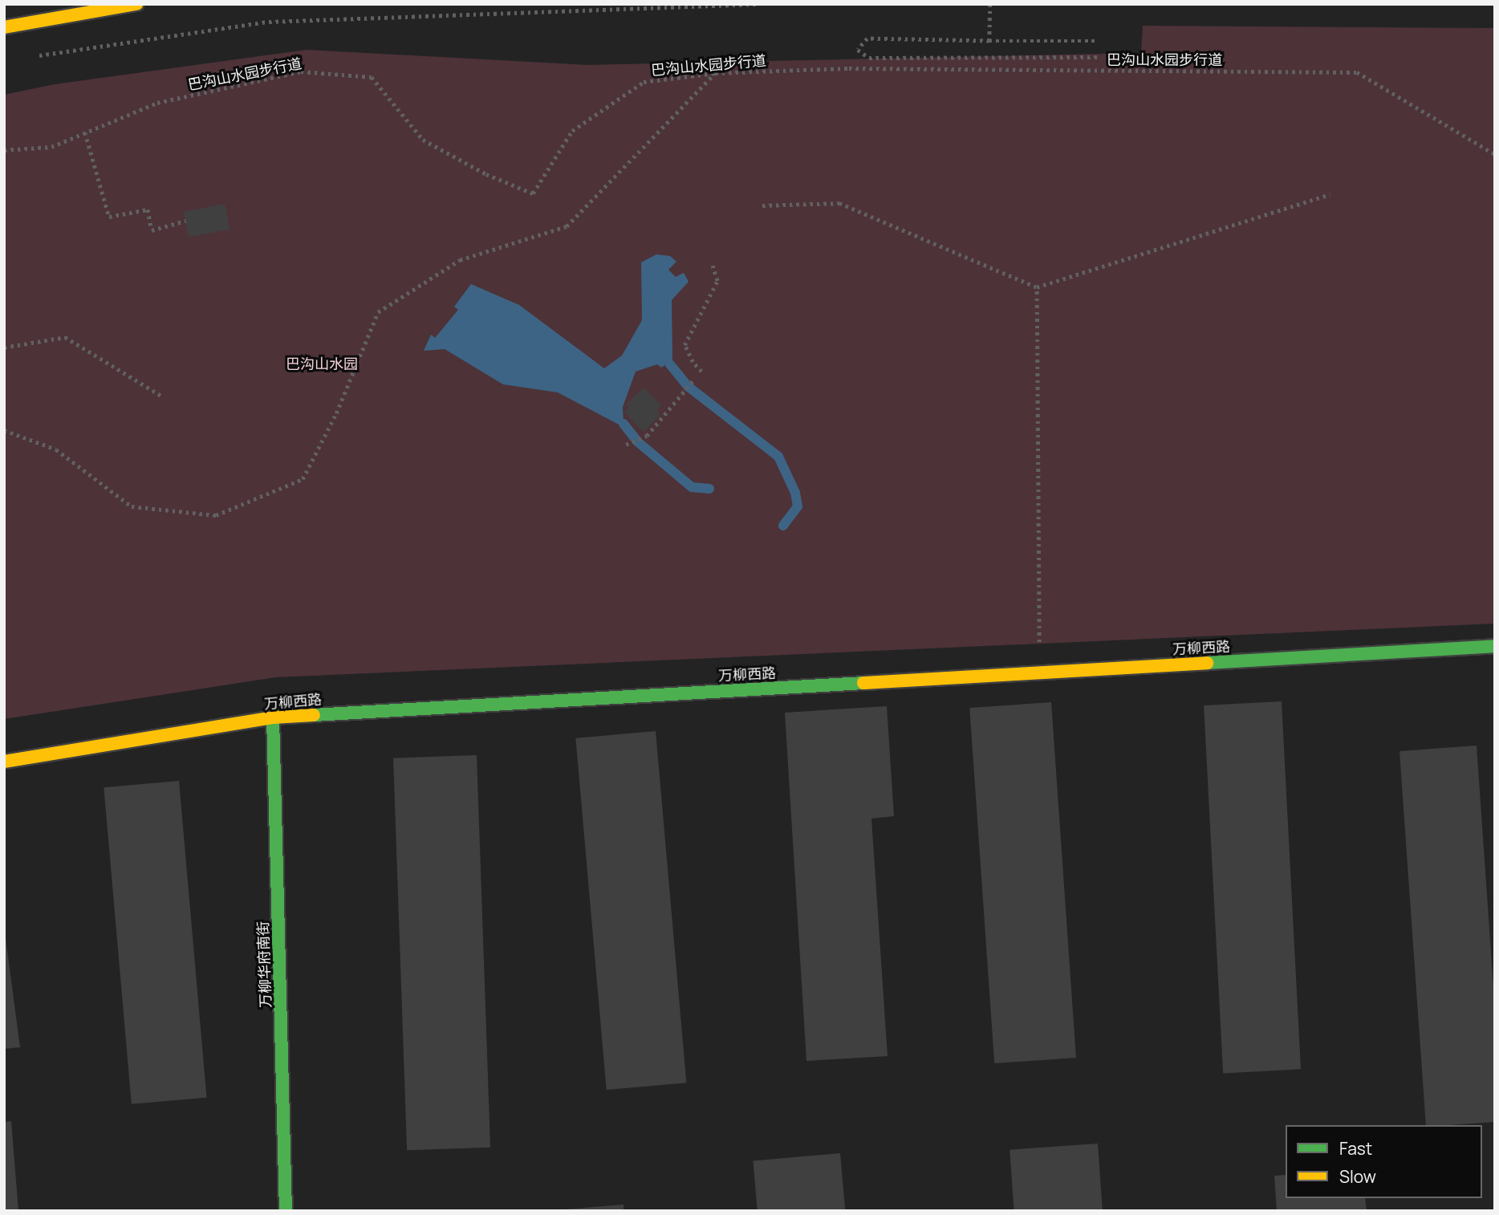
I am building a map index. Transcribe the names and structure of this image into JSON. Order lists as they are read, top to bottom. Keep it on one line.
{"streets":{"main road":["万柳西路","万柳华府南街"],"path":["巴沟山水园步行道"]},"crossings":[["万柳西路","万柳华府南街"]],"parks":["巴沟山水园"],"legend":["Fast","Slow"]}
